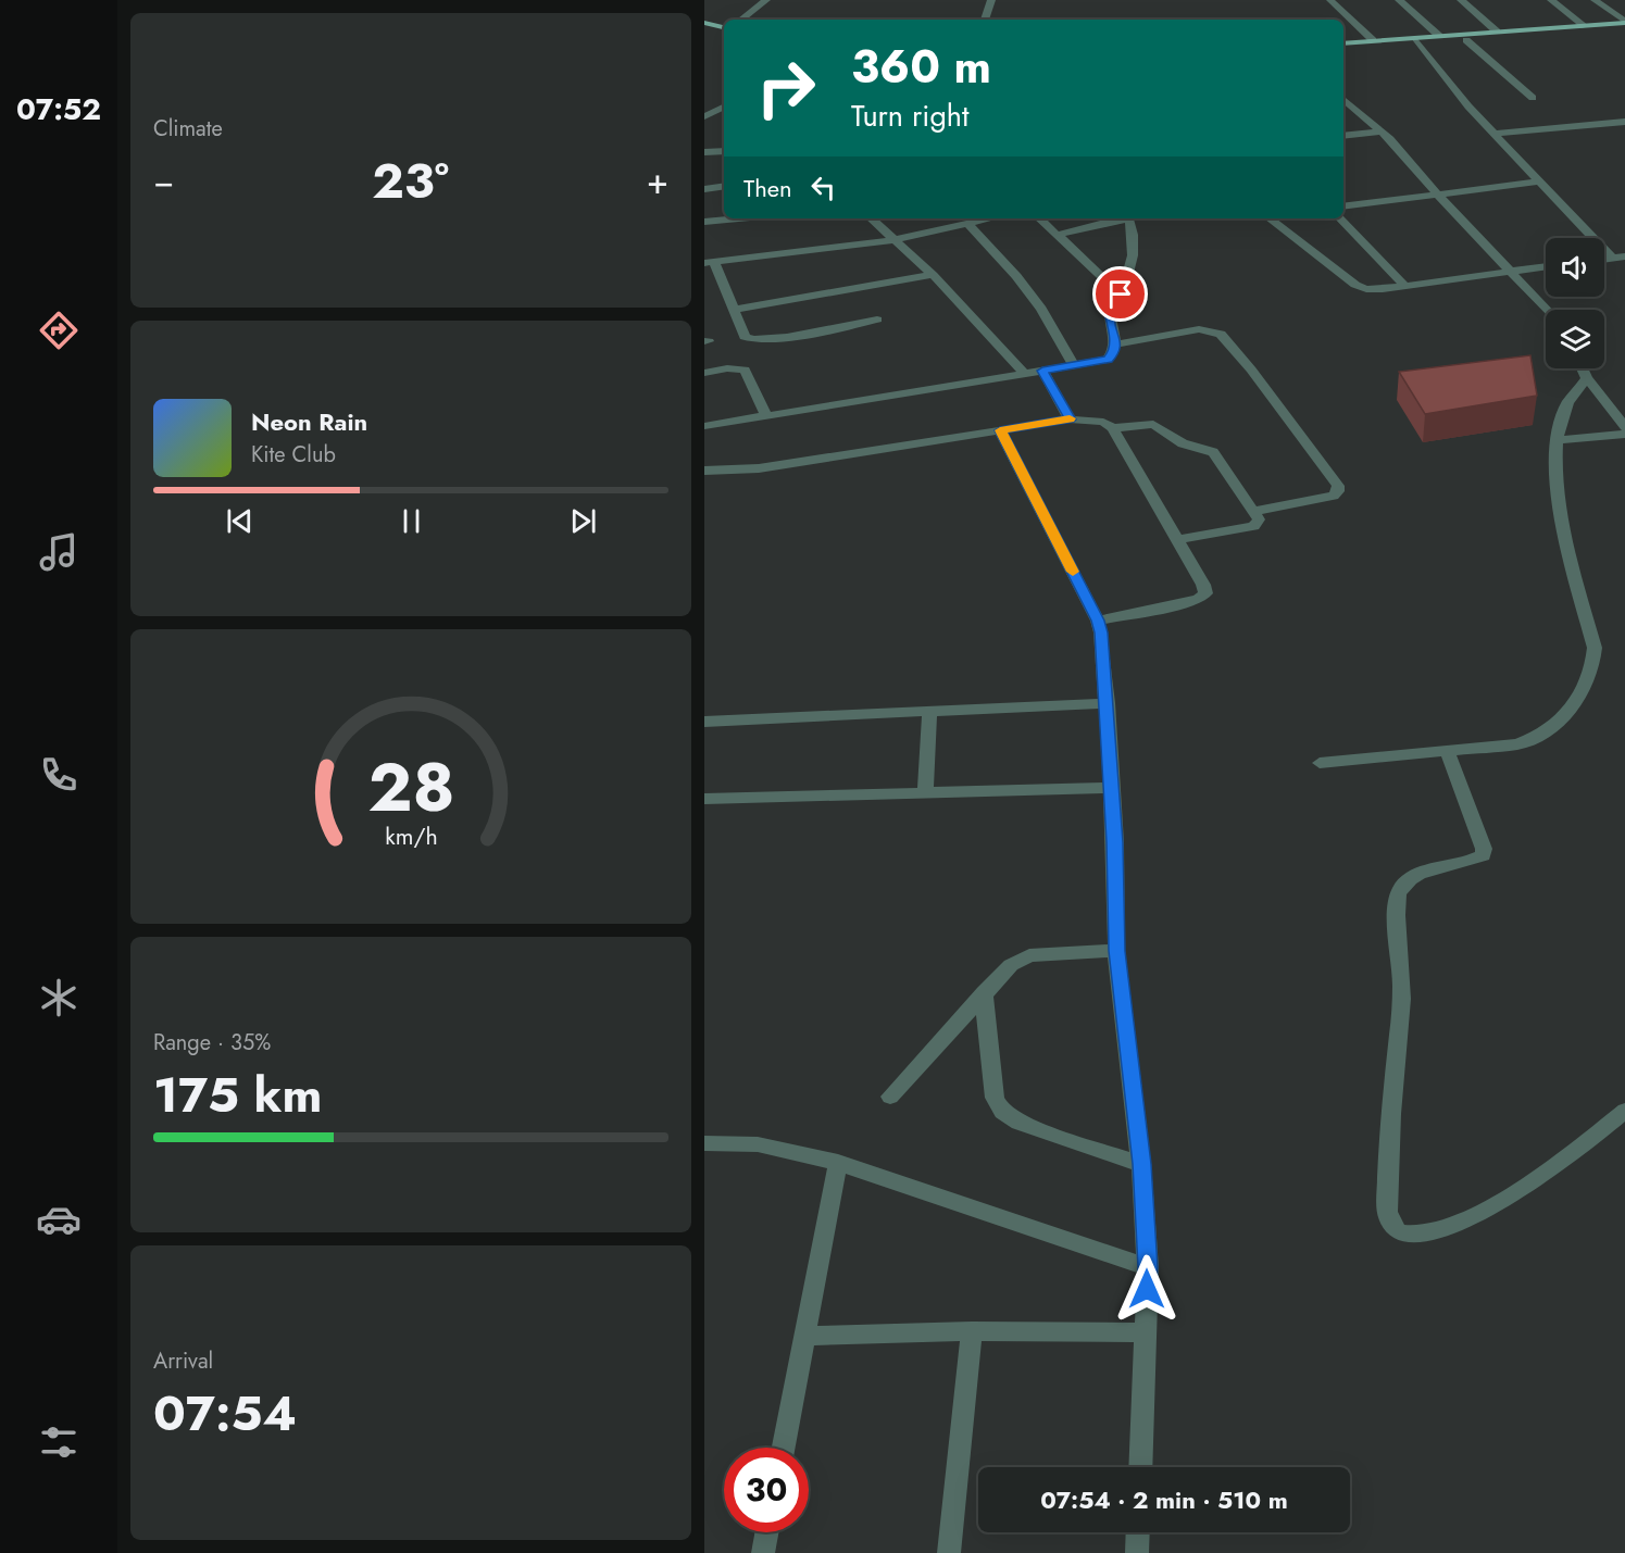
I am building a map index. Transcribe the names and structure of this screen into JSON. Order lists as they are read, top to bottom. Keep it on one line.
{"page":{"tabs":"07:52","tile":["Climate",["Range · 35%","175 km"],["Arrival","07:54"]],"turn":["360 m","Turn right"],"heat":["−","23°","+"],"then":"Then","song":["Neon Rain","Kite Club"],"limit":"30","trip":"07:54 · 2 min · 510 m","gauge":["28","km/h"]}}
